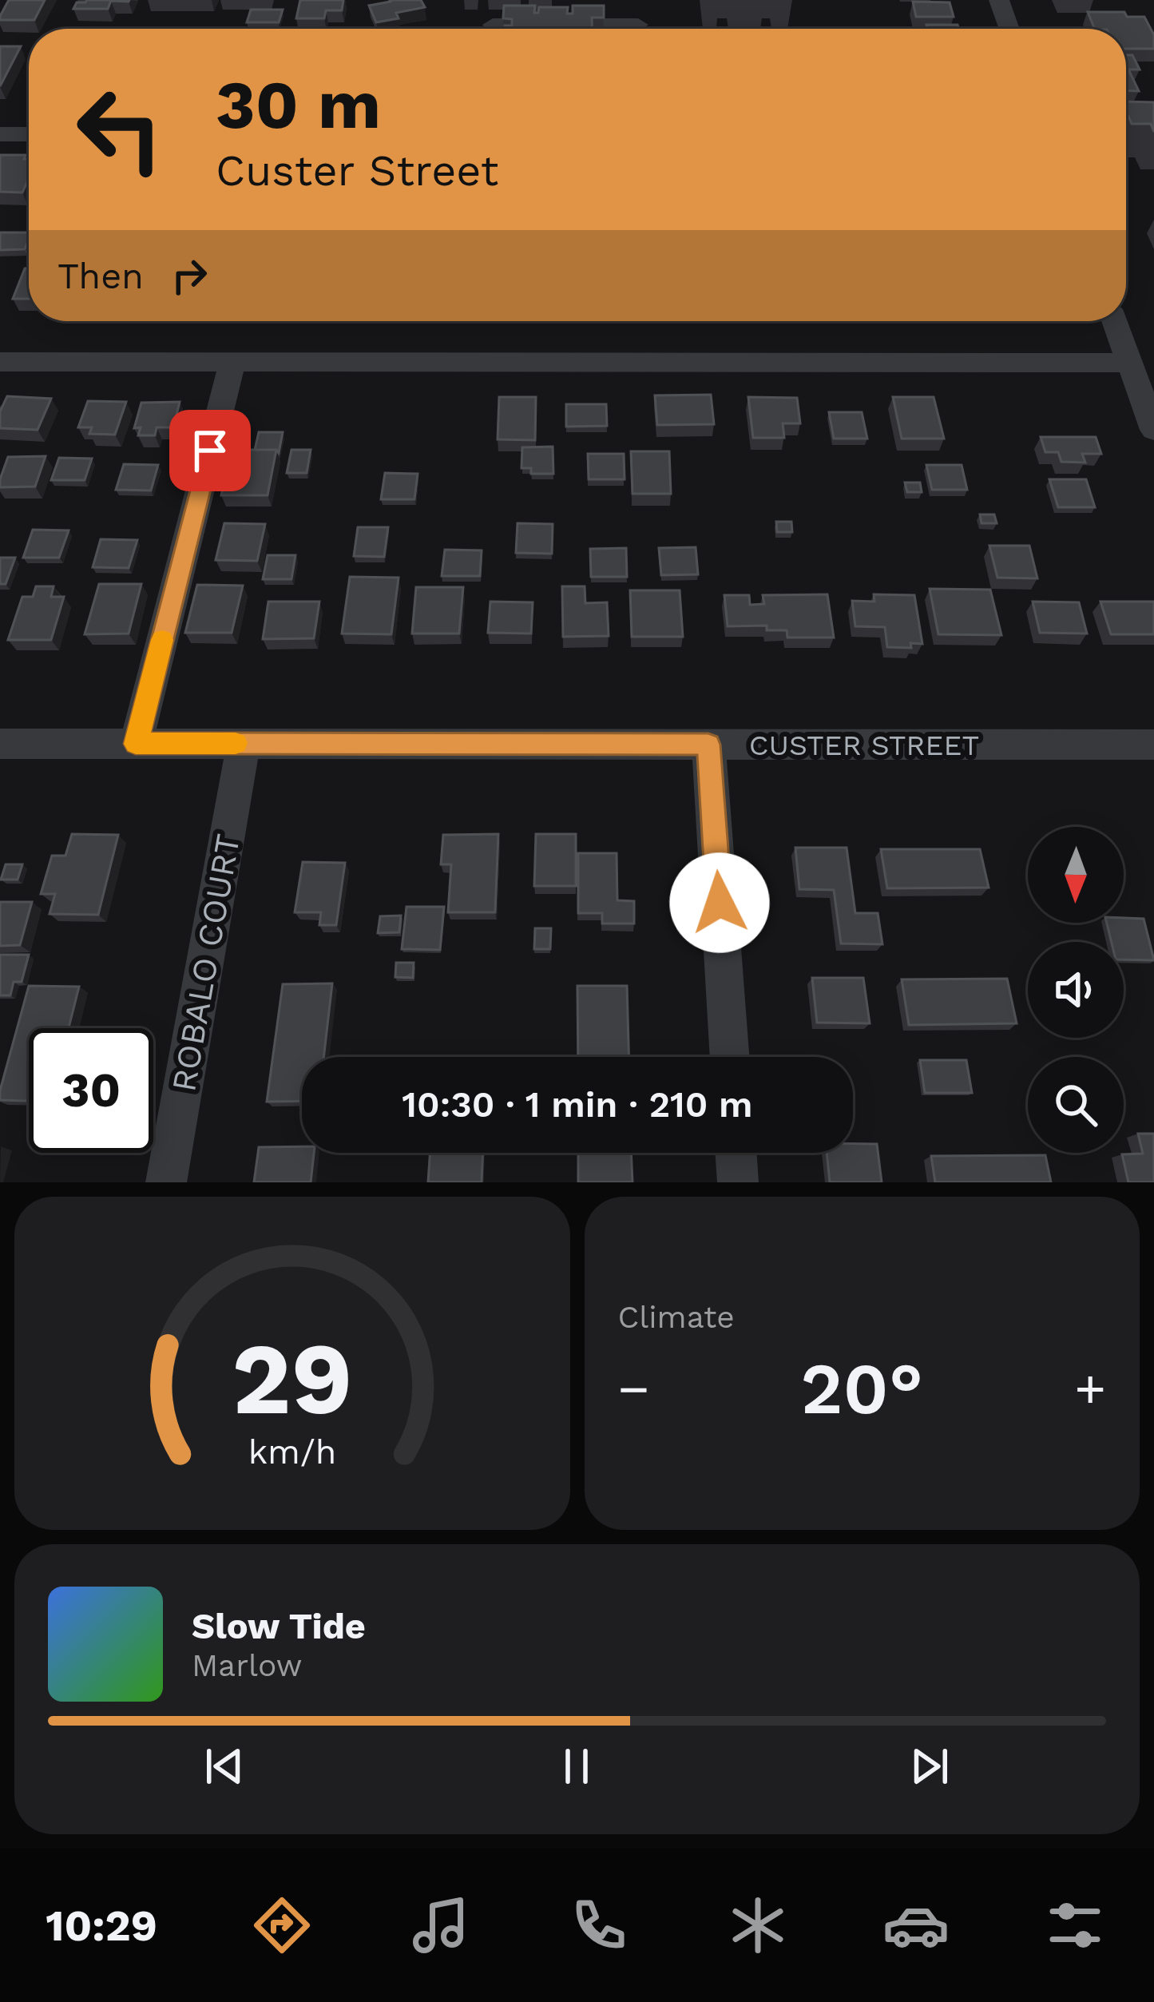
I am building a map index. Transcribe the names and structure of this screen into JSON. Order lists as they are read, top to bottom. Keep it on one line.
{"streets":{"street":["CUSTER STREET","ROBALO COURT"]},"crossings":[["CUSTER STREET","ROBALO COURT"]],"north":"bottom","page":{"turn":["30 m","Custer Street"],"then":"Then","limit":"30","trip":"10:30 · 1 min · 210 m","tile":"Climate","heat":["−","20°","+"],"song":["Slow Tide","Marlow"],"tabs":"10:29","gauge":["29","km/h"]}}
